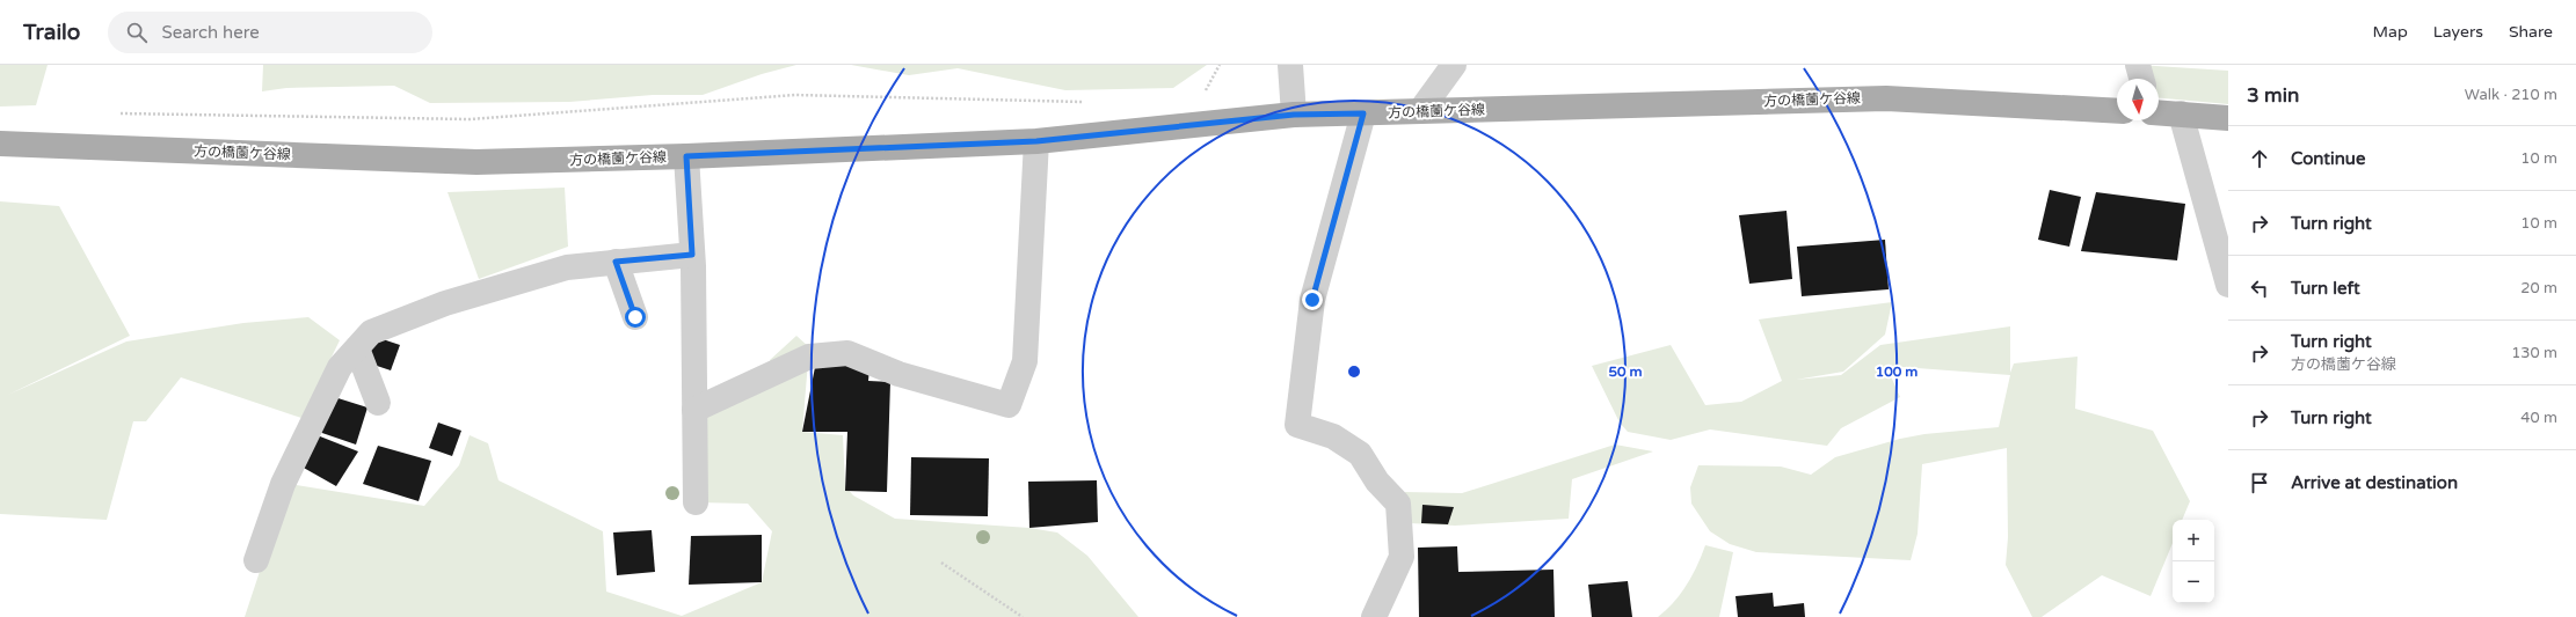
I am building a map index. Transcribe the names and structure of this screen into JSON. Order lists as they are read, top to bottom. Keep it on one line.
{"streets":{"main road":["方の橋薗ケ谷線"]},"north":"bottom","page":{"header":"Trailo","search":"Search here","nav":["Map","Layers","Share"],"heading":["3 min","Walk · 210 m"],"list":[["Continue","10 m"],["Turn right","10 m"],["Turn left","20 m"],["Turn right","方の橋薗ケ谷線","130 m"],["Turn right","40 m"],"Arrive at destination"],"map_buttons":["+","−"]},"rings":["50 m","100 m"]}
